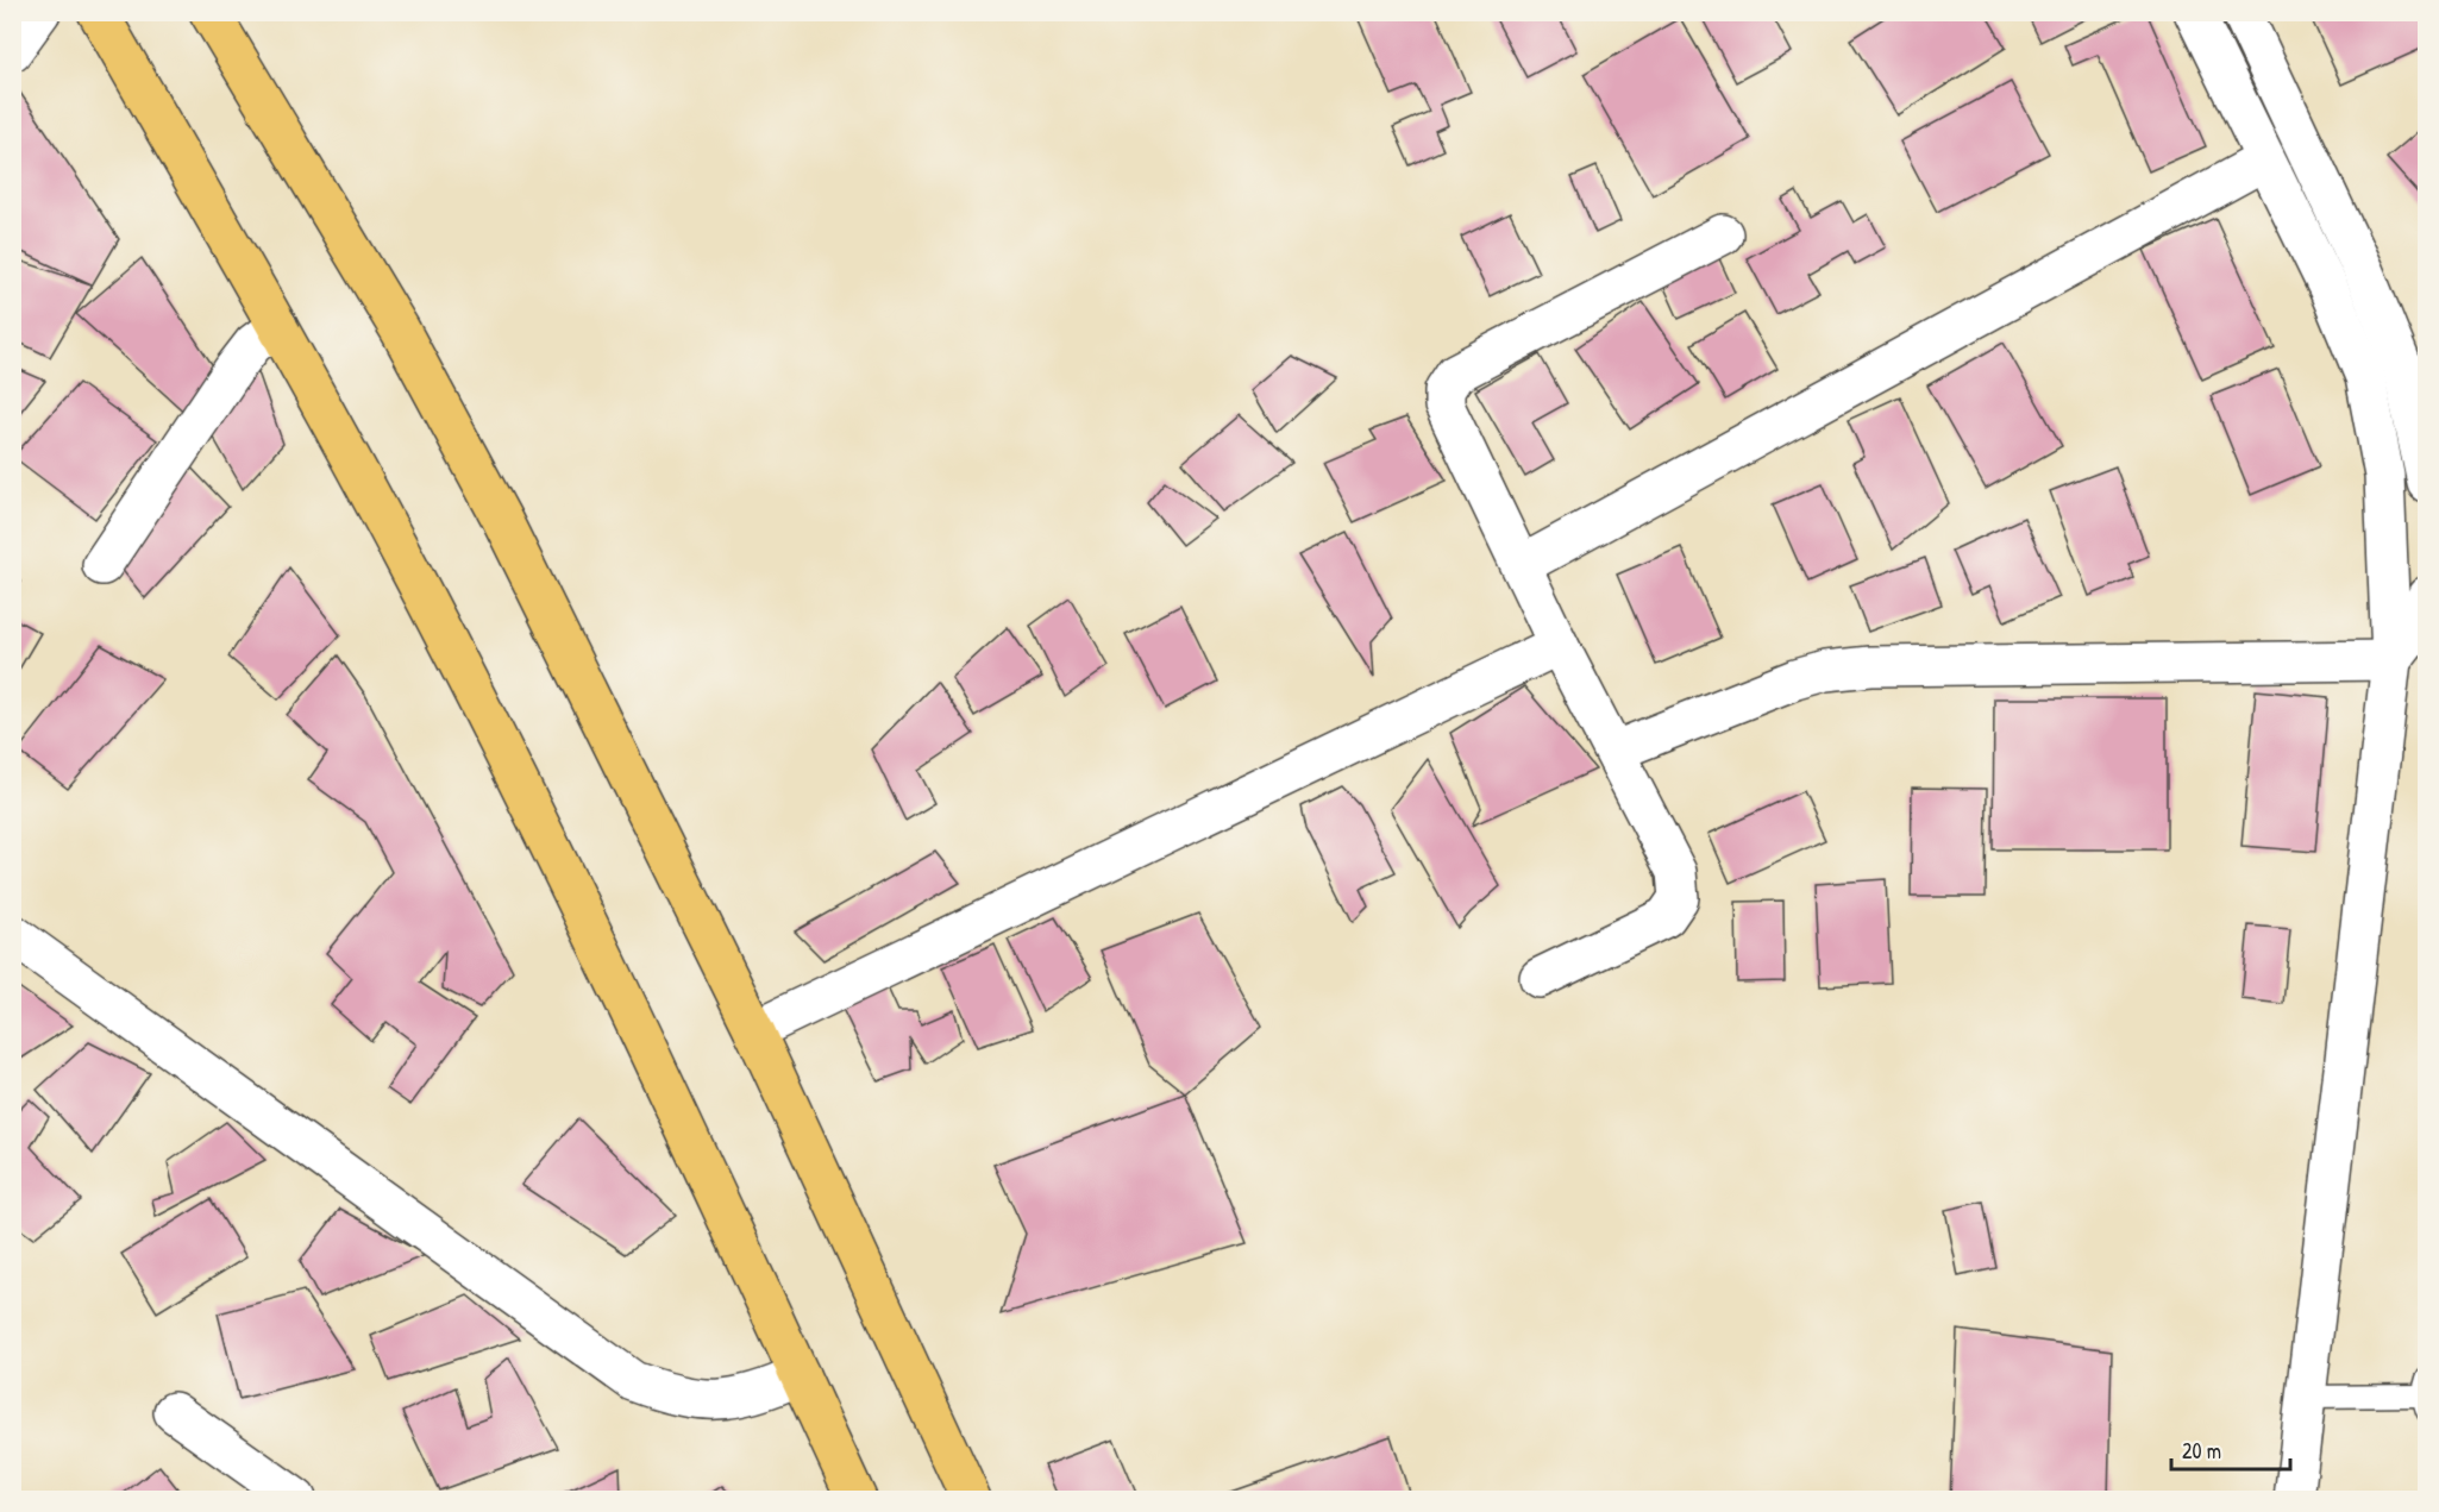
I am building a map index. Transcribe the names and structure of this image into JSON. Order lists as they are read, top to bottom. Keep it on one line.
{"scale_bar":"20 m"}
